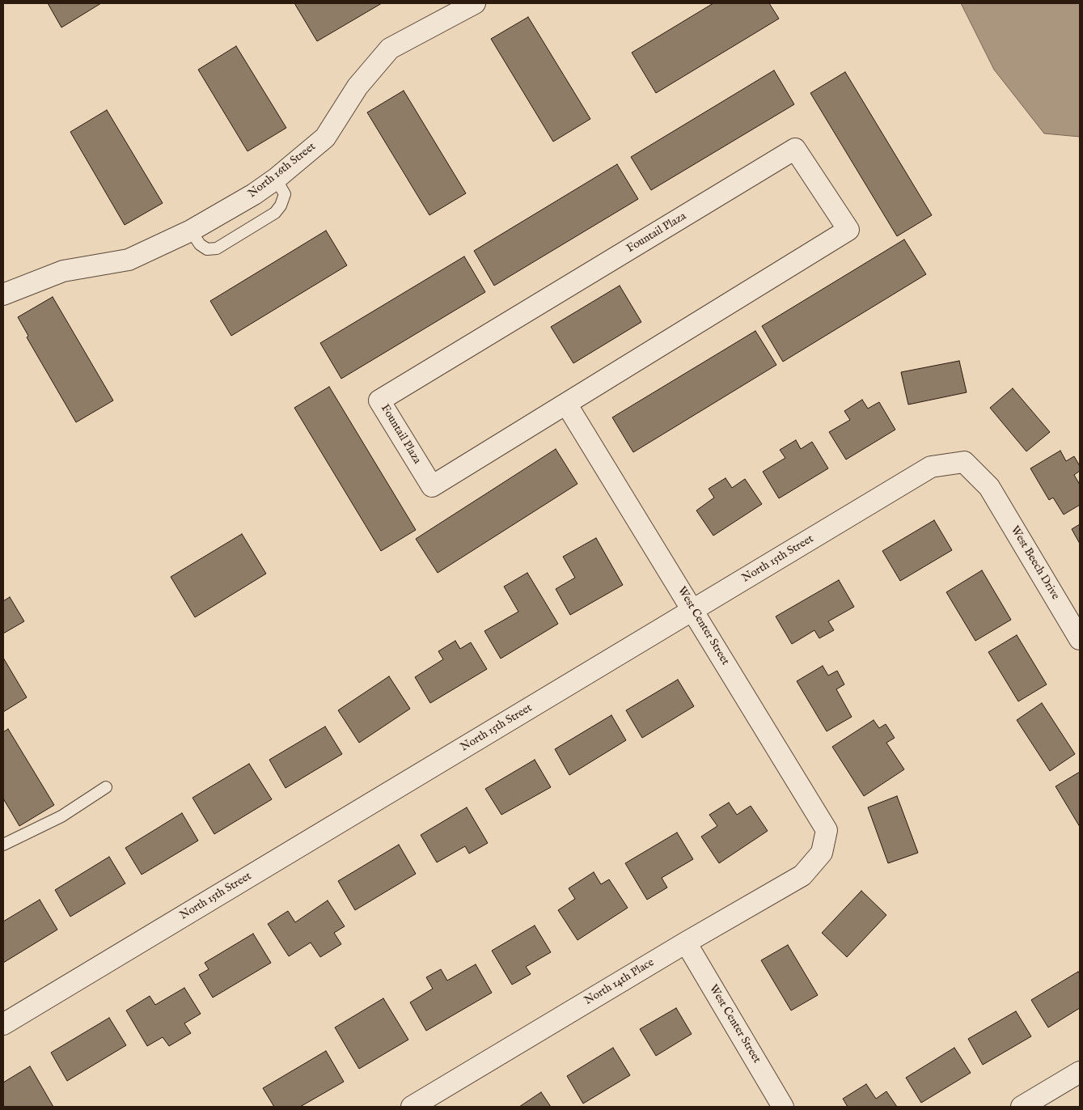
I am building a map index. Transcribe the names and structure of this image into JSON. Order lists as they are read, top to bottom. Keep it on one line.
{"streets":{"street":["North 16th Street","Fountail Plaza","North 15th Street","West Beech Drive","West Center Street","North 14th Place"]},"crossings":[["Fountail Plaza","West Center Street"],["North 15th Street","West Beech Drive"],["North 15th Street","West Center Street"],["West Center Street","North 14th Place"]]}
